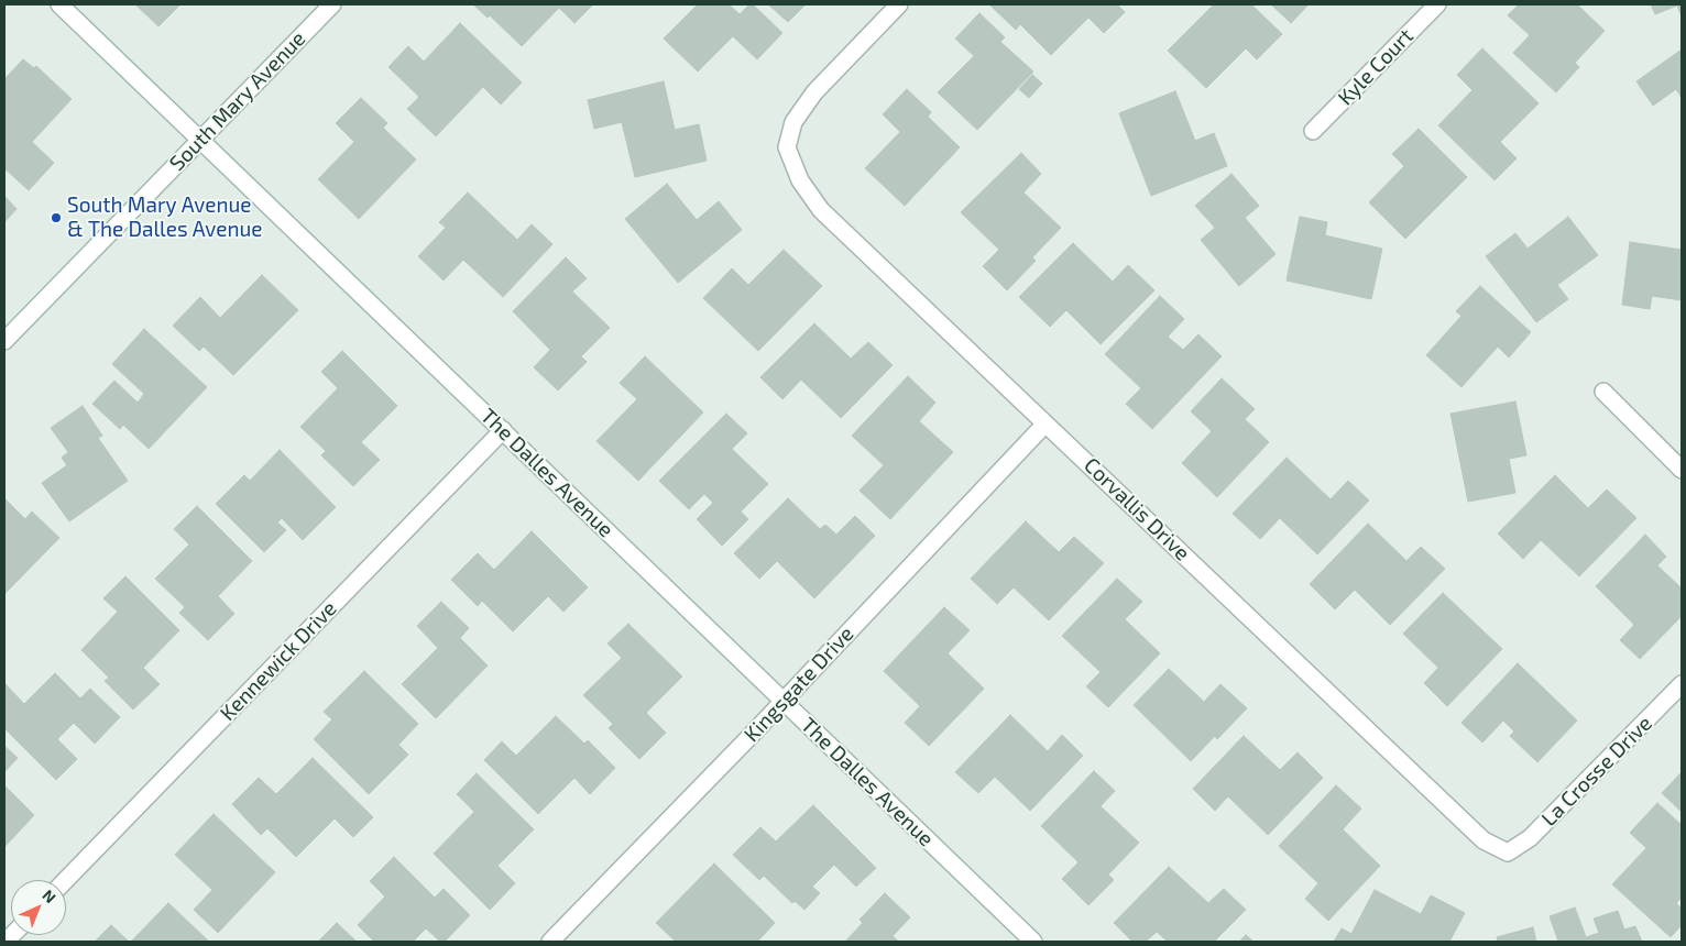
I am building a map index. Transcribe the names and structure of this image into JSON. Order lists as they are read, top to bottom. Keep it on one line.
{"streets":{"street":["Kyle Court","South Mary Avenue","The Dalles Avenue","Corvallis Drive","Kennewick Drive","Kingsgate Drive","La Crosse Drive"]},"crossings":[["South Mary Avenue","The Dalles Avenue"],["The Dalles Avenue","Kennewick Drive"],["The Dalles Avenue","Kingsgate Drive"],["Corvallis Drive","Kingsgate Drive"],["Corvallis Drive","La Crosse Drive"]],"places":["South Mary Avenue & The Dalles Avenue"],"north":"top right"}
